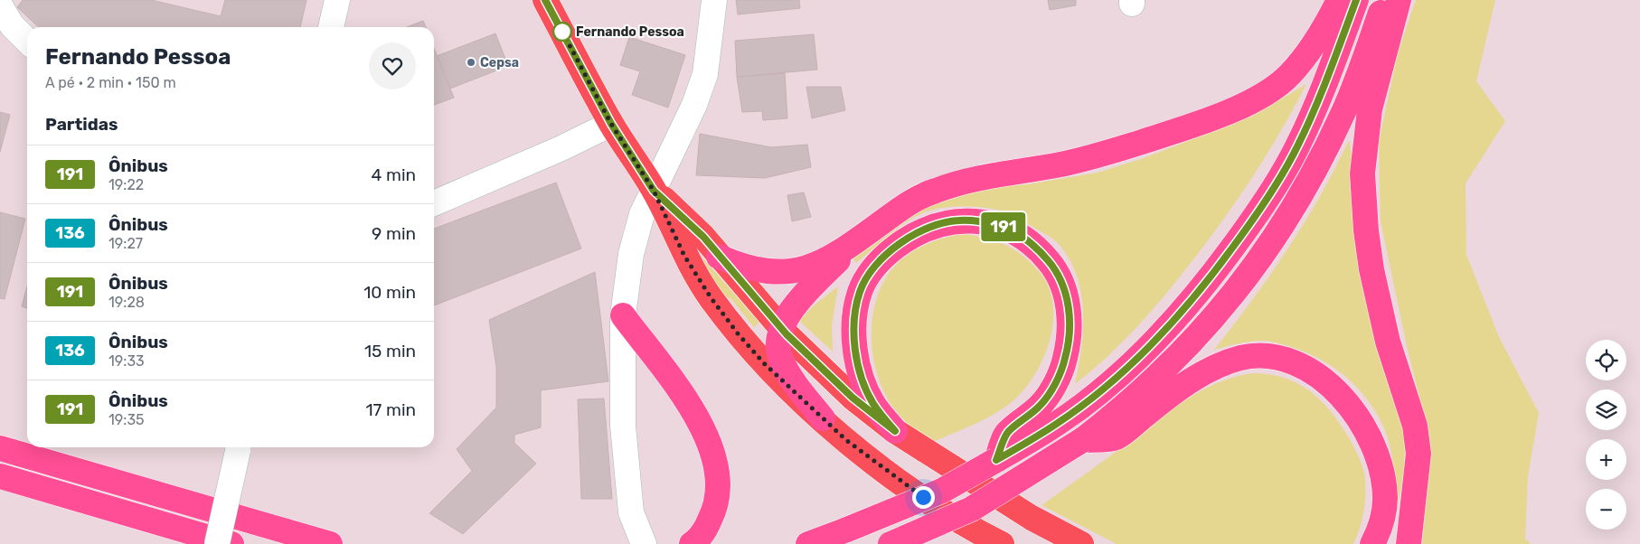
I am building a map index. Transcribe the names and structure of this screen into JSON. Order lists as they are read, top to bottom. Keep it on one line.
{"places":["Fernando Pessoa","Cepsa"],"lines":["bus line 191"],"page":{"on_map":"191","heading":[["Fernando Pessoa","A pé · 2 min · 150 m"],"Partidas"],"list":[{"mark":"191","name":"Ônibus","note":"19:22","value":"4 min"},{"mark":"136","name":"Ônibus","note":"19:27","value":"9 min"},{"mark":"191","name":"Ônibus","note":"19:28","value":"10 min"},{"mark":"136","name":"Ônibus","note":"19:33","value":"15 min"},{"mark":"191","name":"Ônibus","note":"19:35","value":"17 min"}],"map_buttons":["+","−"]}}
